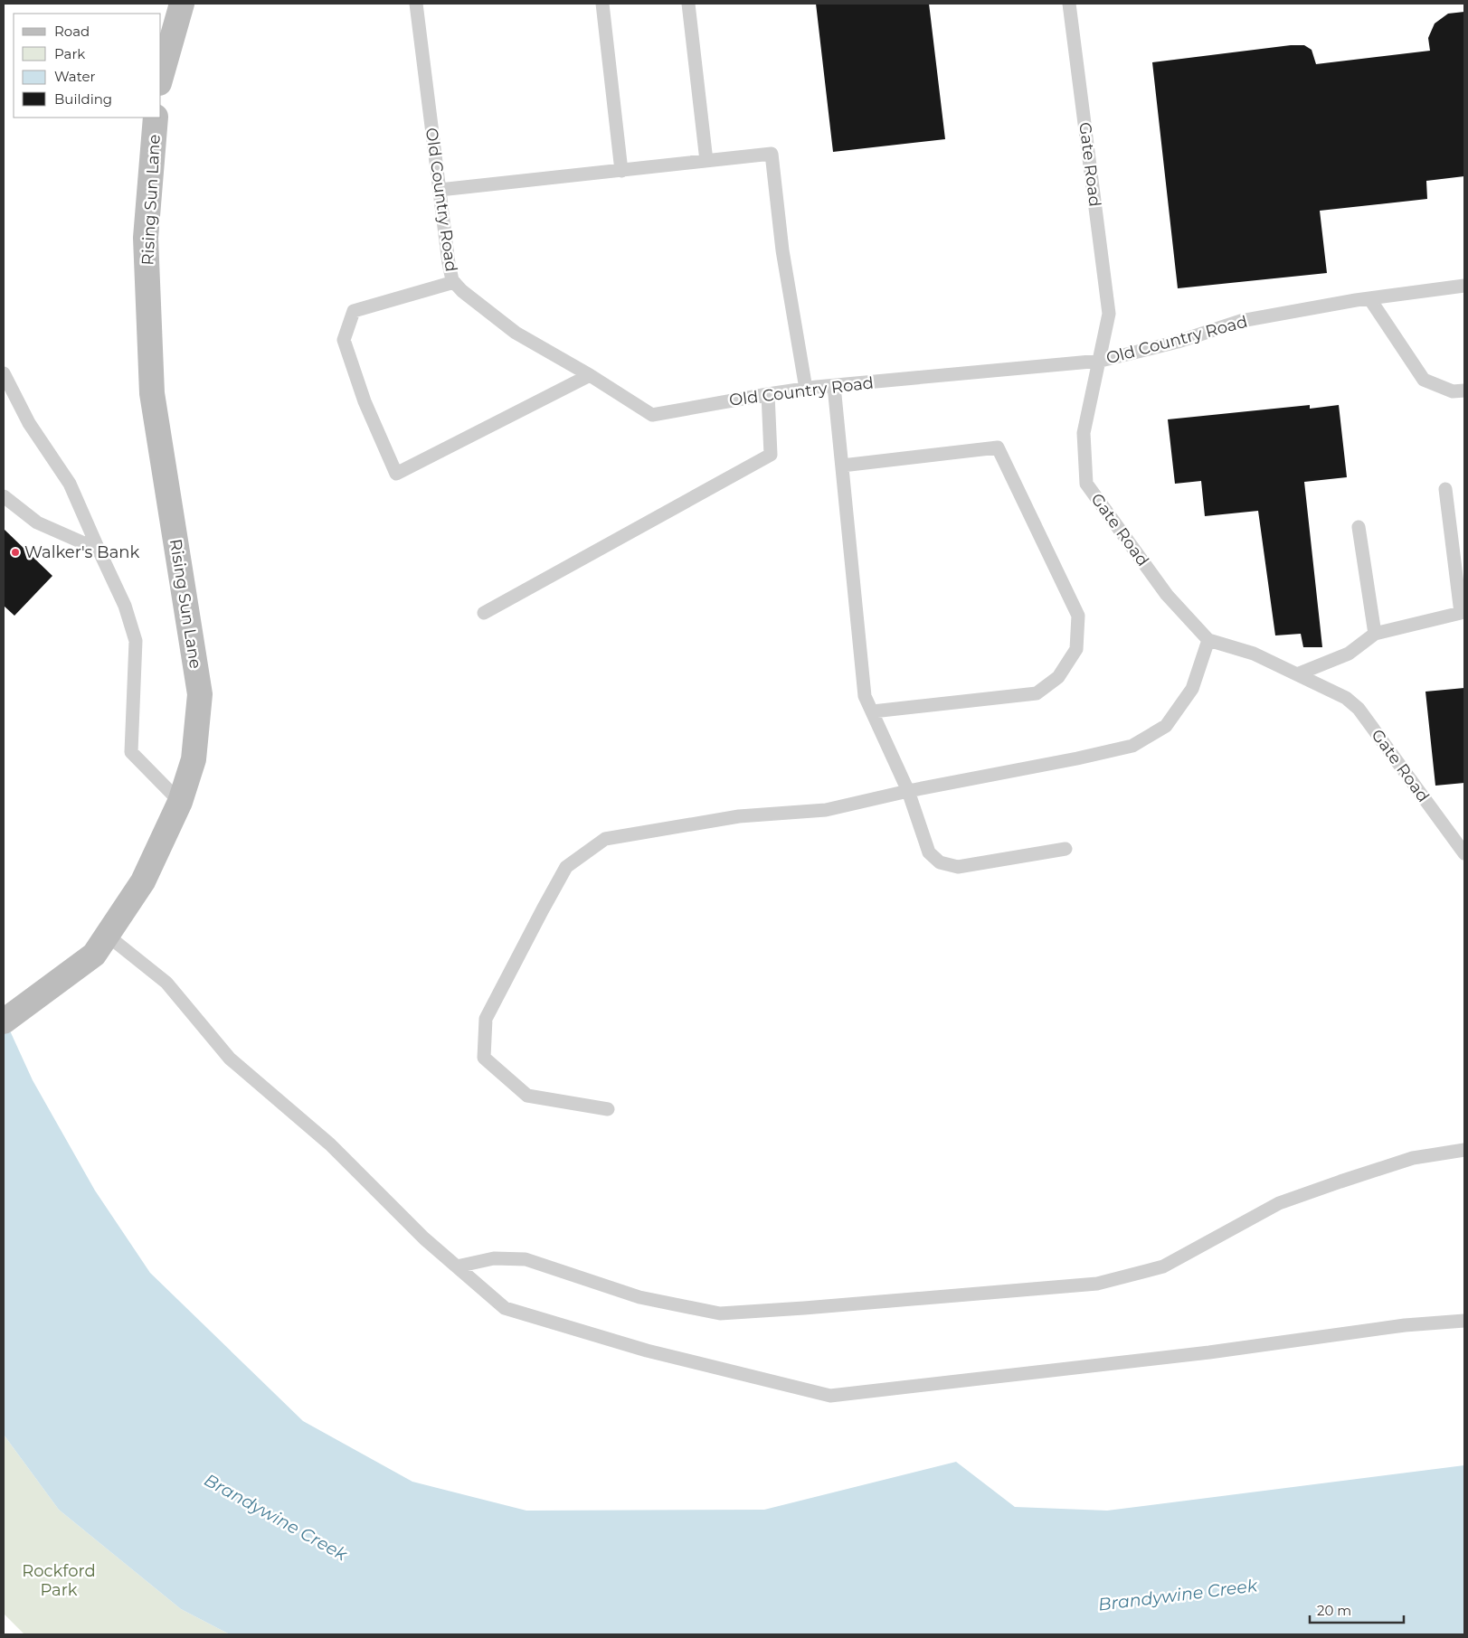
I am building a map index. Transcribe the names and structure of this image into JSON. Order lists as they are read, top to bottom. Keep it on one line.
{"streets":{"street":["Rising Sun Lane"],"lane":["Gate Road","Old Country Road"]},"crossings":[["Gate Road","Old Country Road"]],"water":["Brandywine Creek"],"parks":["Rockford Park"],"places":["Walker's Bank"],"legend":["Road","Park","Water","Building"],"scale_bar":"20 m"}
